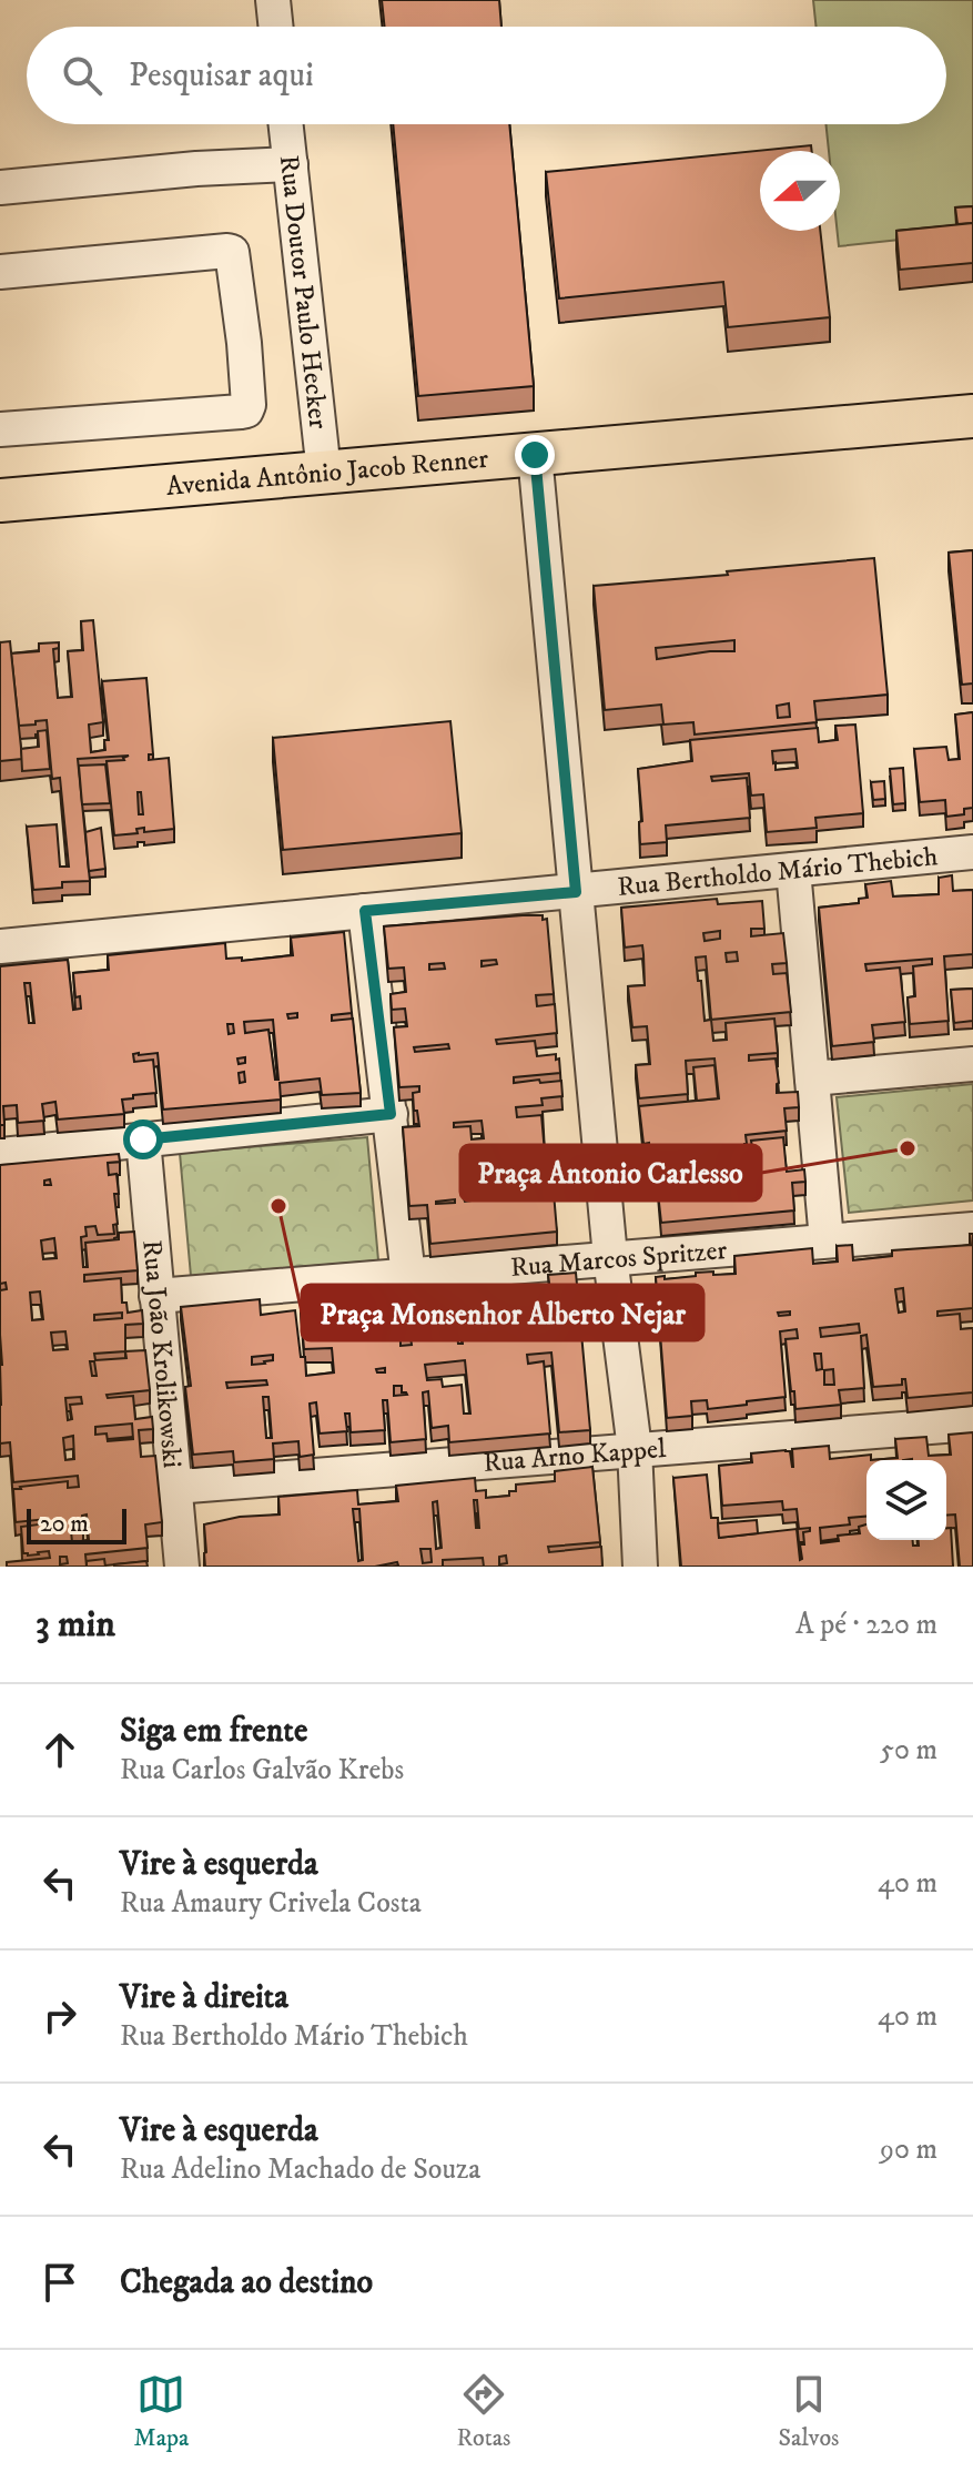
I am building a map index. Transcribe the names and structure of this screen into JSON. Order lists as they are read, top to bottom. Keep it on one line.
{"streets":{"main road":["Avenida Antônio Jacob Renner"],"street":["Rua Doutor Paulo Hecker","Rua Bertholdo Mário Thebich","Rua Marcos Spritzer","Rua João Krolikowski","Rua Arno Kappel"]},"crossings":[["Rua Doutor Paulo Hecker","Avenida Antônio Jacob Renner"],["Rua Marcos Spritzer","Rua João Krolikowski"],["Rua João Krolikowski","Rua Arno Kappel"]],"places":["Praça Antonio Carlesso","Praça Monsenhor Alberto Nejar"],"scale_bar":"20 m","north":"left","page":{"search":"Pesquisar aqui","scale":"20 m","heading":["3 min","A pé · 220 m"],"list":[["Siga em frente","Rua Carlos Galvão Krebs","50 m"],["Vire à esquerda","Rua Amaury Crivela Costa","40 m"],["Vire à direita","Rua Bertholdo Mário Thebich","40 m"],["Vire à esquerda","Rua Adelino Machado de Souza","90 m"],"Chegada ao destino"],"nav":["Mapa","Rotas","Salvos"]}}
